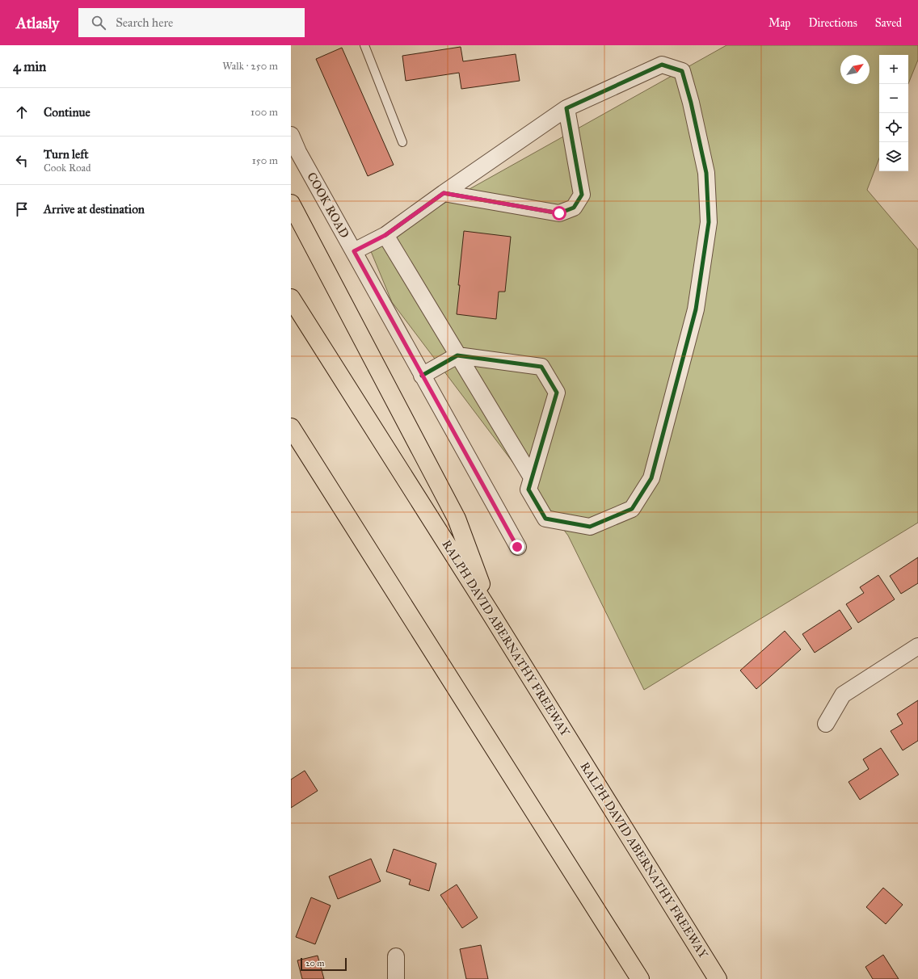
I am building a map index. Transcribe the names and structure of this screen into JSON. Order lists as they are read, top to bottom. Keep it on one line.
{"streets":{"highway":["RALPH DAVID ABERNATHY FREEWAY"],"street":["COOK ROAD"]},"scale_bar":"20 m","north":"top right","page":{"header":"Atlasly","search":"Search here","nav":["Map","Directions","Saved"],"heading":["4 min","Walk · 250 m"],"map_buttons":["+","−"],"list":[["Continue","100 m"],["Turn left","Cook Road","150 m"],"Arrive at destination"],"scale":"20 m"}}
